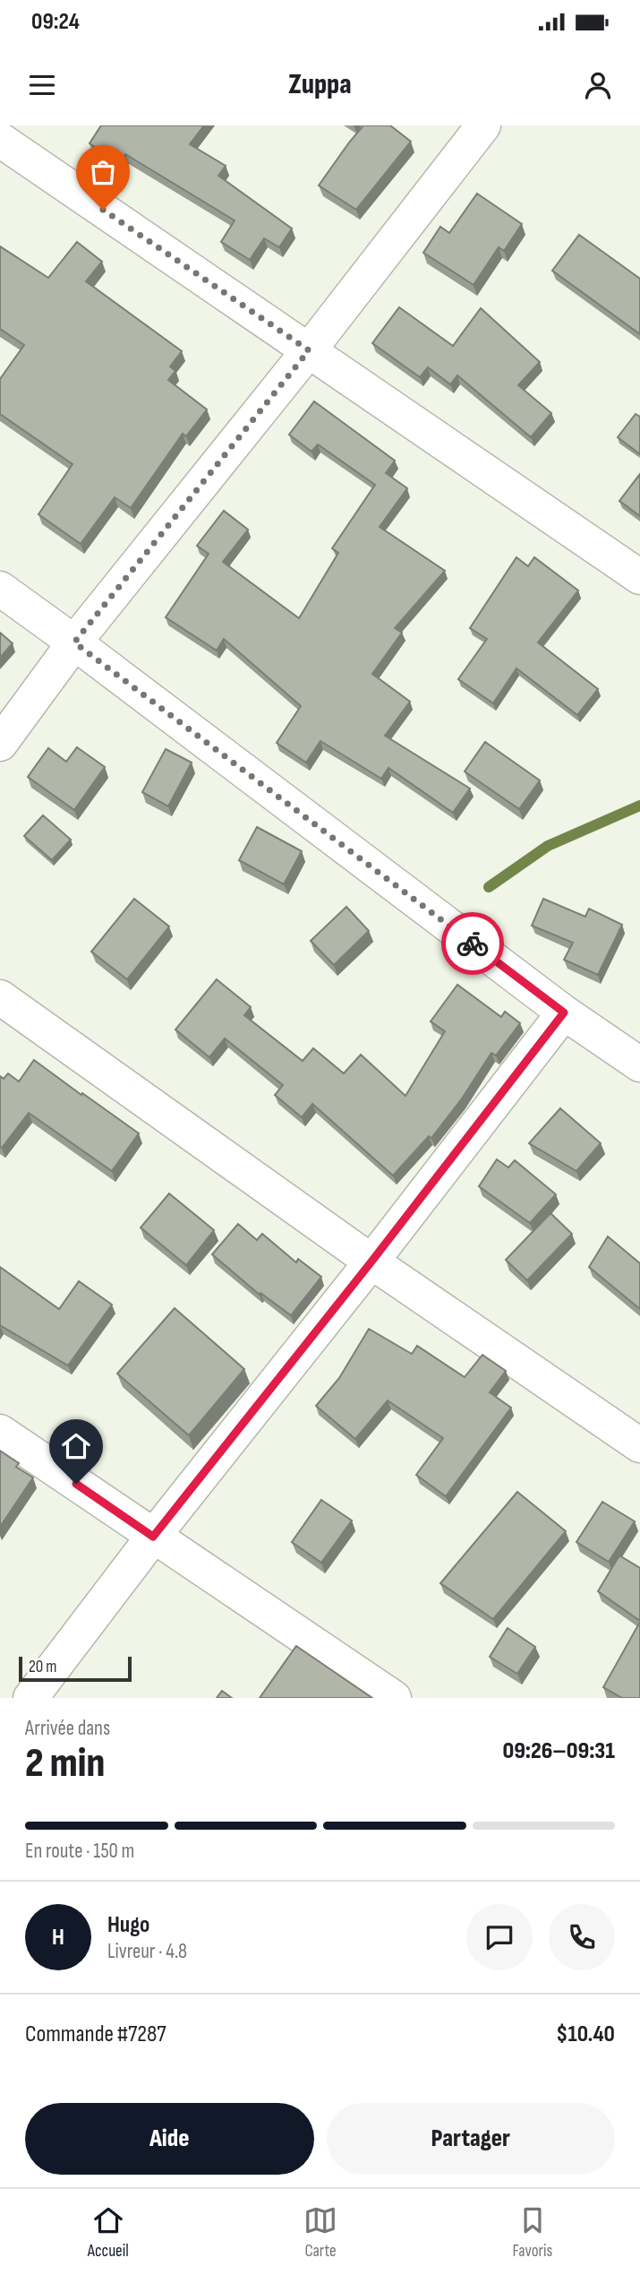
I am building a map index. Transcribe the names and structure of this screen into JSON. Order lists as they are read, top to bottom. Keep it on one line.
{"scale_bar":"20 m","page":{"status":"09:24","header":"Zuppa","scale":"20 m","heading":["2 min","Arrivée dans","09:26–09:31"],"panel":["Hugo","Livreur · 4.8","Commande #7287","$10.40"],"bar":"En route · 150 m","round":"H","buttons":["Aide","Partager"],"tabs":["Accueil","Carte","Favoris"]}}
